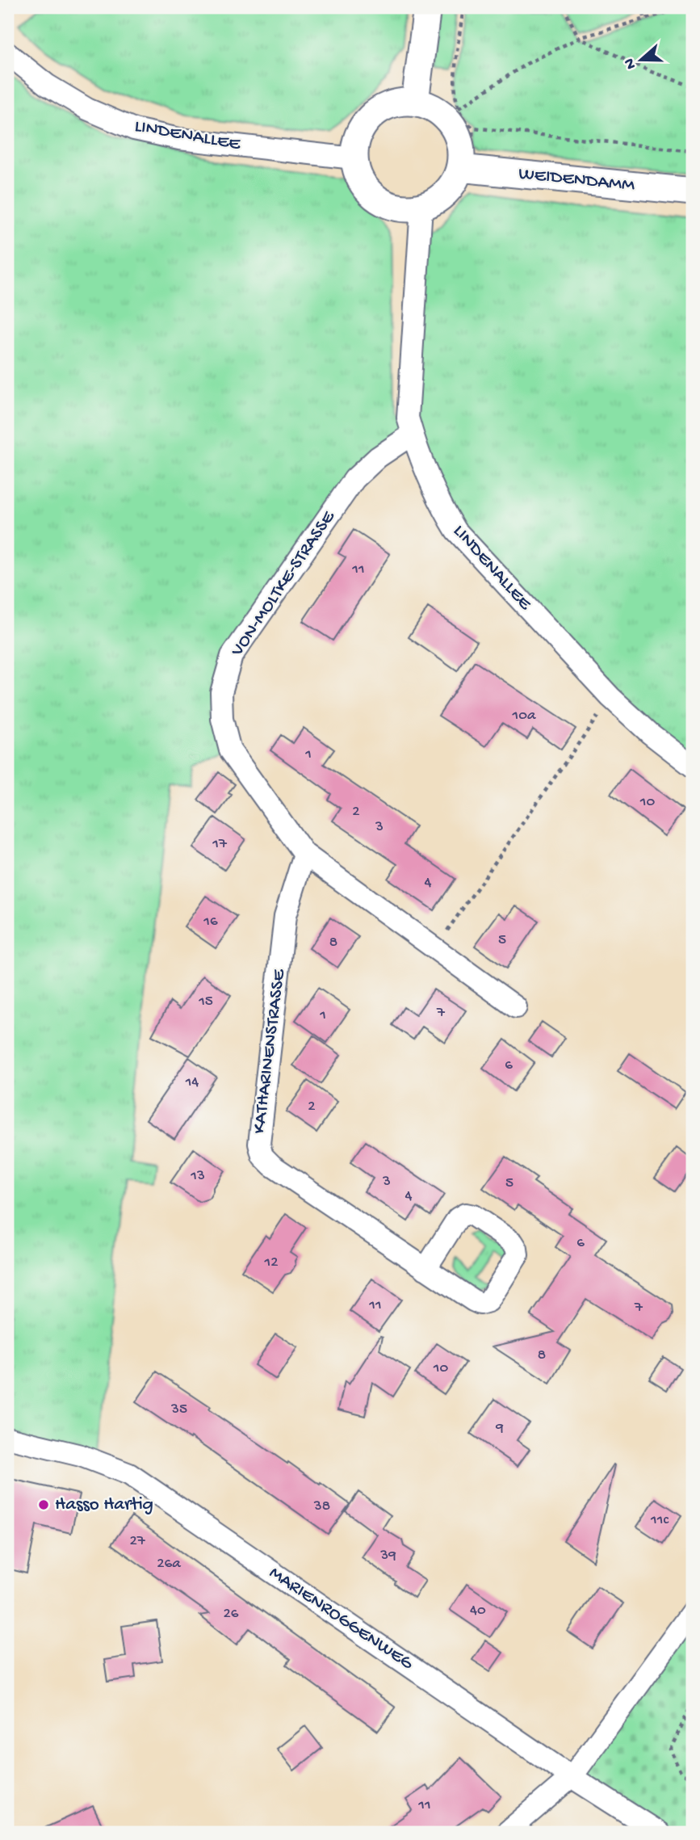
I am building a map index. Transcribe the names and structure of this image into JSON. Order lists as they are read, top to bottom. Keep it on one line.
{"streets":{"street":["LINDENALLEE","WEIDENDAMM","VON-MOLTKE-STRASSE","KATHARINENSTRASSE","MARIENROGGENWEG"]},"crossings":[["LINDENALLEE","WEIDENDAMM"],["LINDENALLEE","VON-MOLTKE-STRASSE"],["VON-MOLTKE-STRASSE","KATHARINENSTRASSE"]],"places":["Hasso Hartig"],"house_numbers":["11","10a","1","10","2","3","17","4","16","5","8","15","7","1","6","14","2","13","3","5","4","6","12","11","7","8","10","35","9","38","11c","27","39","26a","40","26","11"],"north":"left"}
